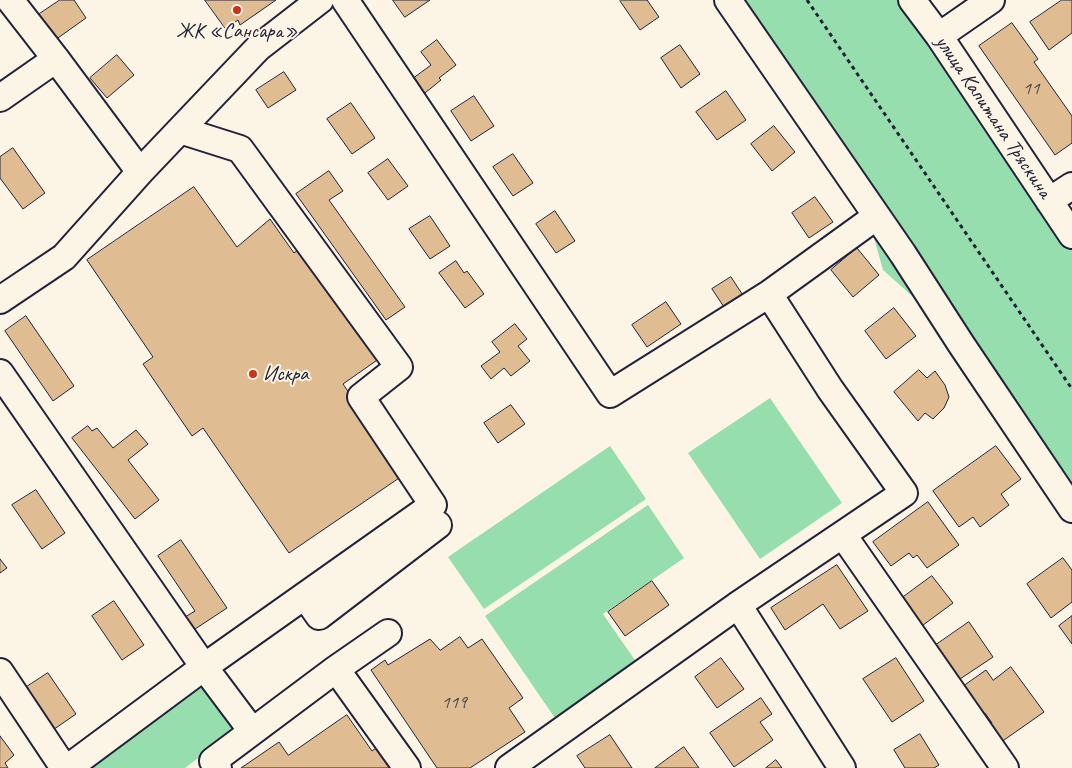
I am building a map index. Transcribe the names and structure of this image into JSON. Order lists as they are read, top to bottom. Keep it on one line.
{"streets":{"street":["улица Капитана Тряскина"]},"places":["ЖК «Сансара»","Искра"],"house_numbers":["11","119"]}
